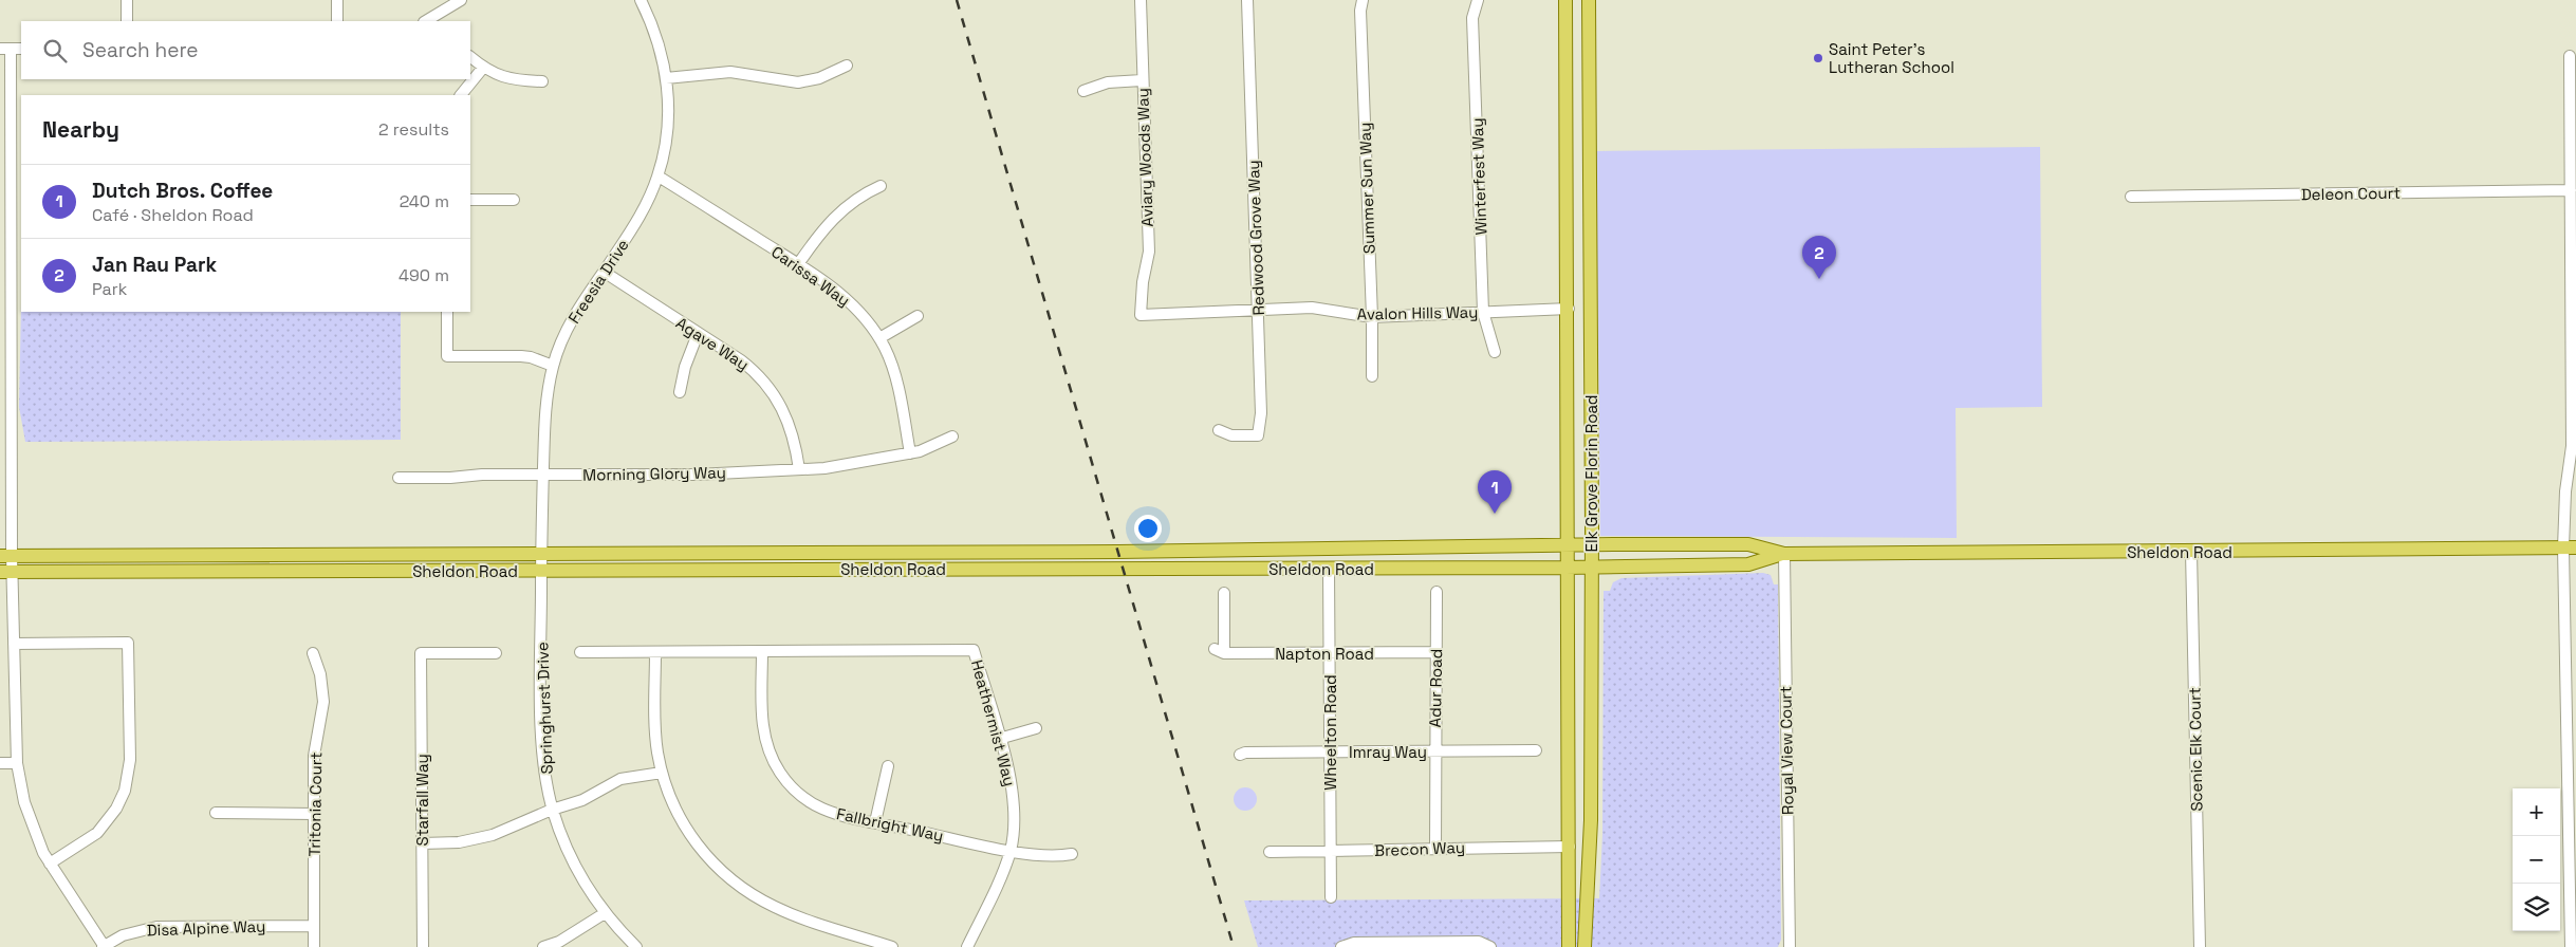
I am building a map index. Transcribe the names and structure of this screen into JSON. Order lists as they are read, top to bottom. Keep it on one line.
{"streets":{"main road":["Elk Grove Florin Road","Sheldon Road"],"street":["Aviary Woods Way","Winterfest Way","Summer Sun Way","Deleon Court","Redwood Grove Way","Carissa Way","Freesia Drive","Avalon Hills Way","Agave Way","Morning Glory Way","Napton Road","Adur Road","Springhurst Drive","Heathermist Way","Wheelton Road","Scenic Elk Court","Royal View Court","Imray Way","Starfall Way","Tritonia Court","Fallbright Way","Brecon Way","Disa Alpine Way"]},"crossings":[["Aviary Woods Way","Avalon Hills Way"],["Winterfest Way","Avalon Hills Way"],["Summer Sun Way","Avalon Hills Way"],["Redwood Grove Way","Avalon Hills Way"],["Carissa Way","Freesia Drive"],["Carissa Way","Morning Glory Way"],["Freesia Drive","Agave Way"],["Freesia Drive","Morning Glory Way"],["Freesia Drive","Sheldon Road"],["Freesia Drive","Springhurst Drive"],["Avalon Hills Way","Elk Grove Florin Road"],["Agave Way","Morning Glory Way"],["Elk Grove Florin Road","Sheldon Road"],["Elk Grove Florin Road","Brecon Way"],["Sheldon Road","Springhurst Drive"],["Sheldon Road","Wheelton Road"],["Sheldon Road","Scenic Elk Court"],["Sheldon Road","Royal View Court"],["Napton Road","Adur Road"],["Napton Road","Wheelton Road"],["Adur Road","Imray Way"],["Adur Road","Brecon Way"],["Heathermist Way","Fallbright Way"],["Wheelton Road","Imray Way"],["Wheelton Road","Brecon Way"],["Tritonia Court","Disa Alpine Way"]],"places":["Saint Peter's Lutheran School"],"page":{"search":"Search here","heading":["Nearby","2 results"],"list":[{"mark":"1","name":"Dutch Bros. Coffee","note":"Café · Sheldon Road","value":"240 m"},{"mark":"2","name":"Jan Rau Park","note":"Park","value":"490 m"}],"pins":["2","1"],"map_buttons":["+","−"]}}
